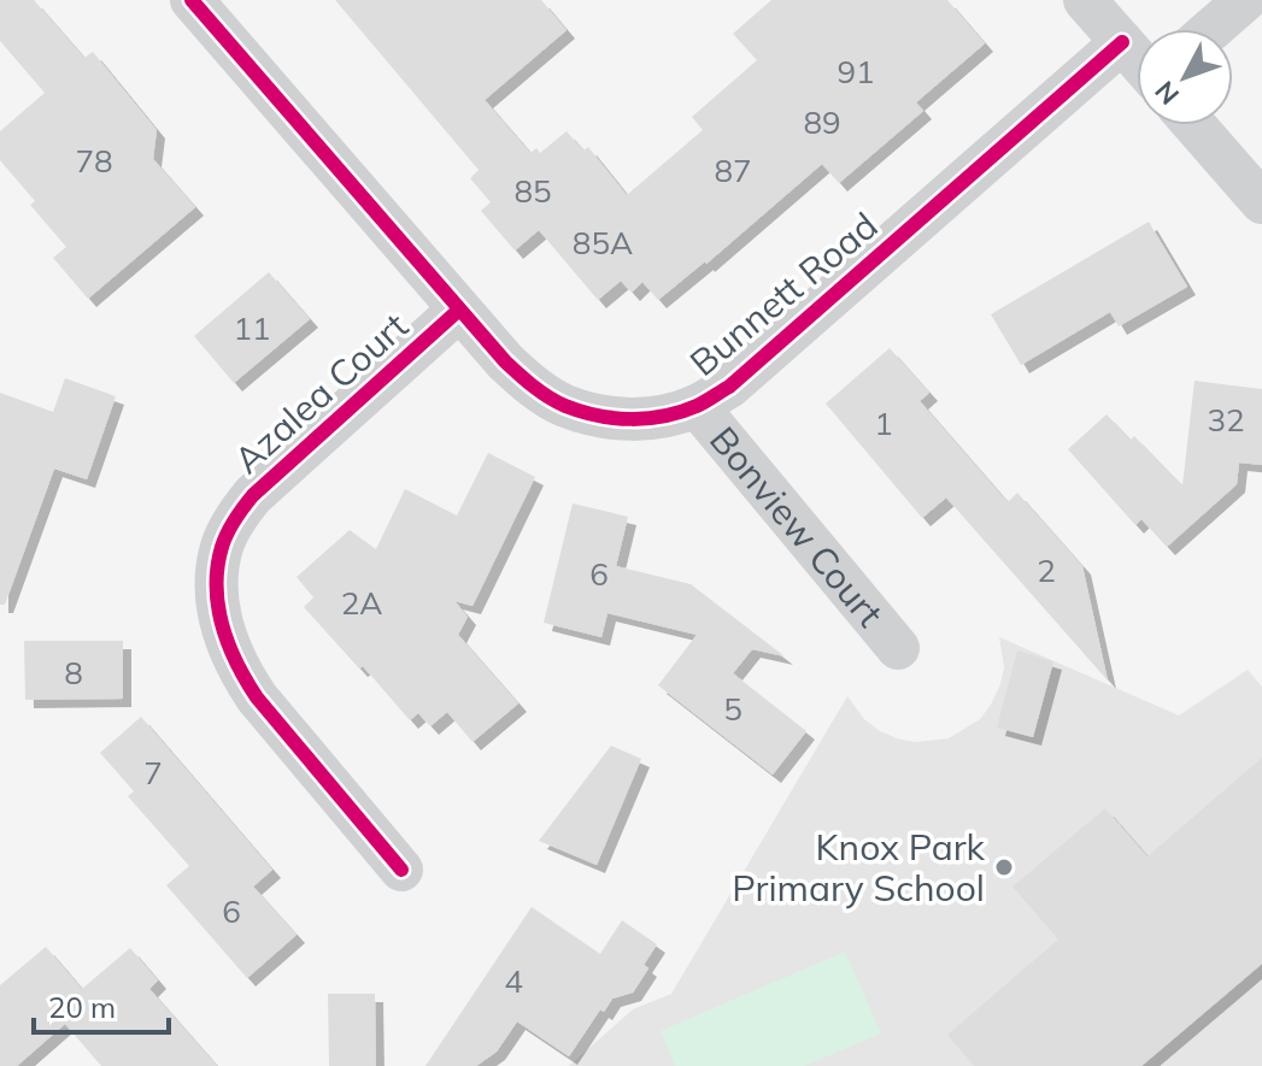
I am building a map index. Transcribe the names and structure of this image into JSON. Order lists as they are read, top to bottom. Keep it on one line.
{"streets":{"street":["Bunnett Road","Azalea Court","Bonview Court"]},"crossings":[["Bunnett Road","Azalea Court"],["Bunnett Road","Bonview Court"]],"places":["Knox Park Primary School"],"house_numbers":["91","89","78","87","85","85A","11","32","1","2","6","2A","8","5","7","6","4"],"scale_bar":"20 m","north":"bottom left"}
